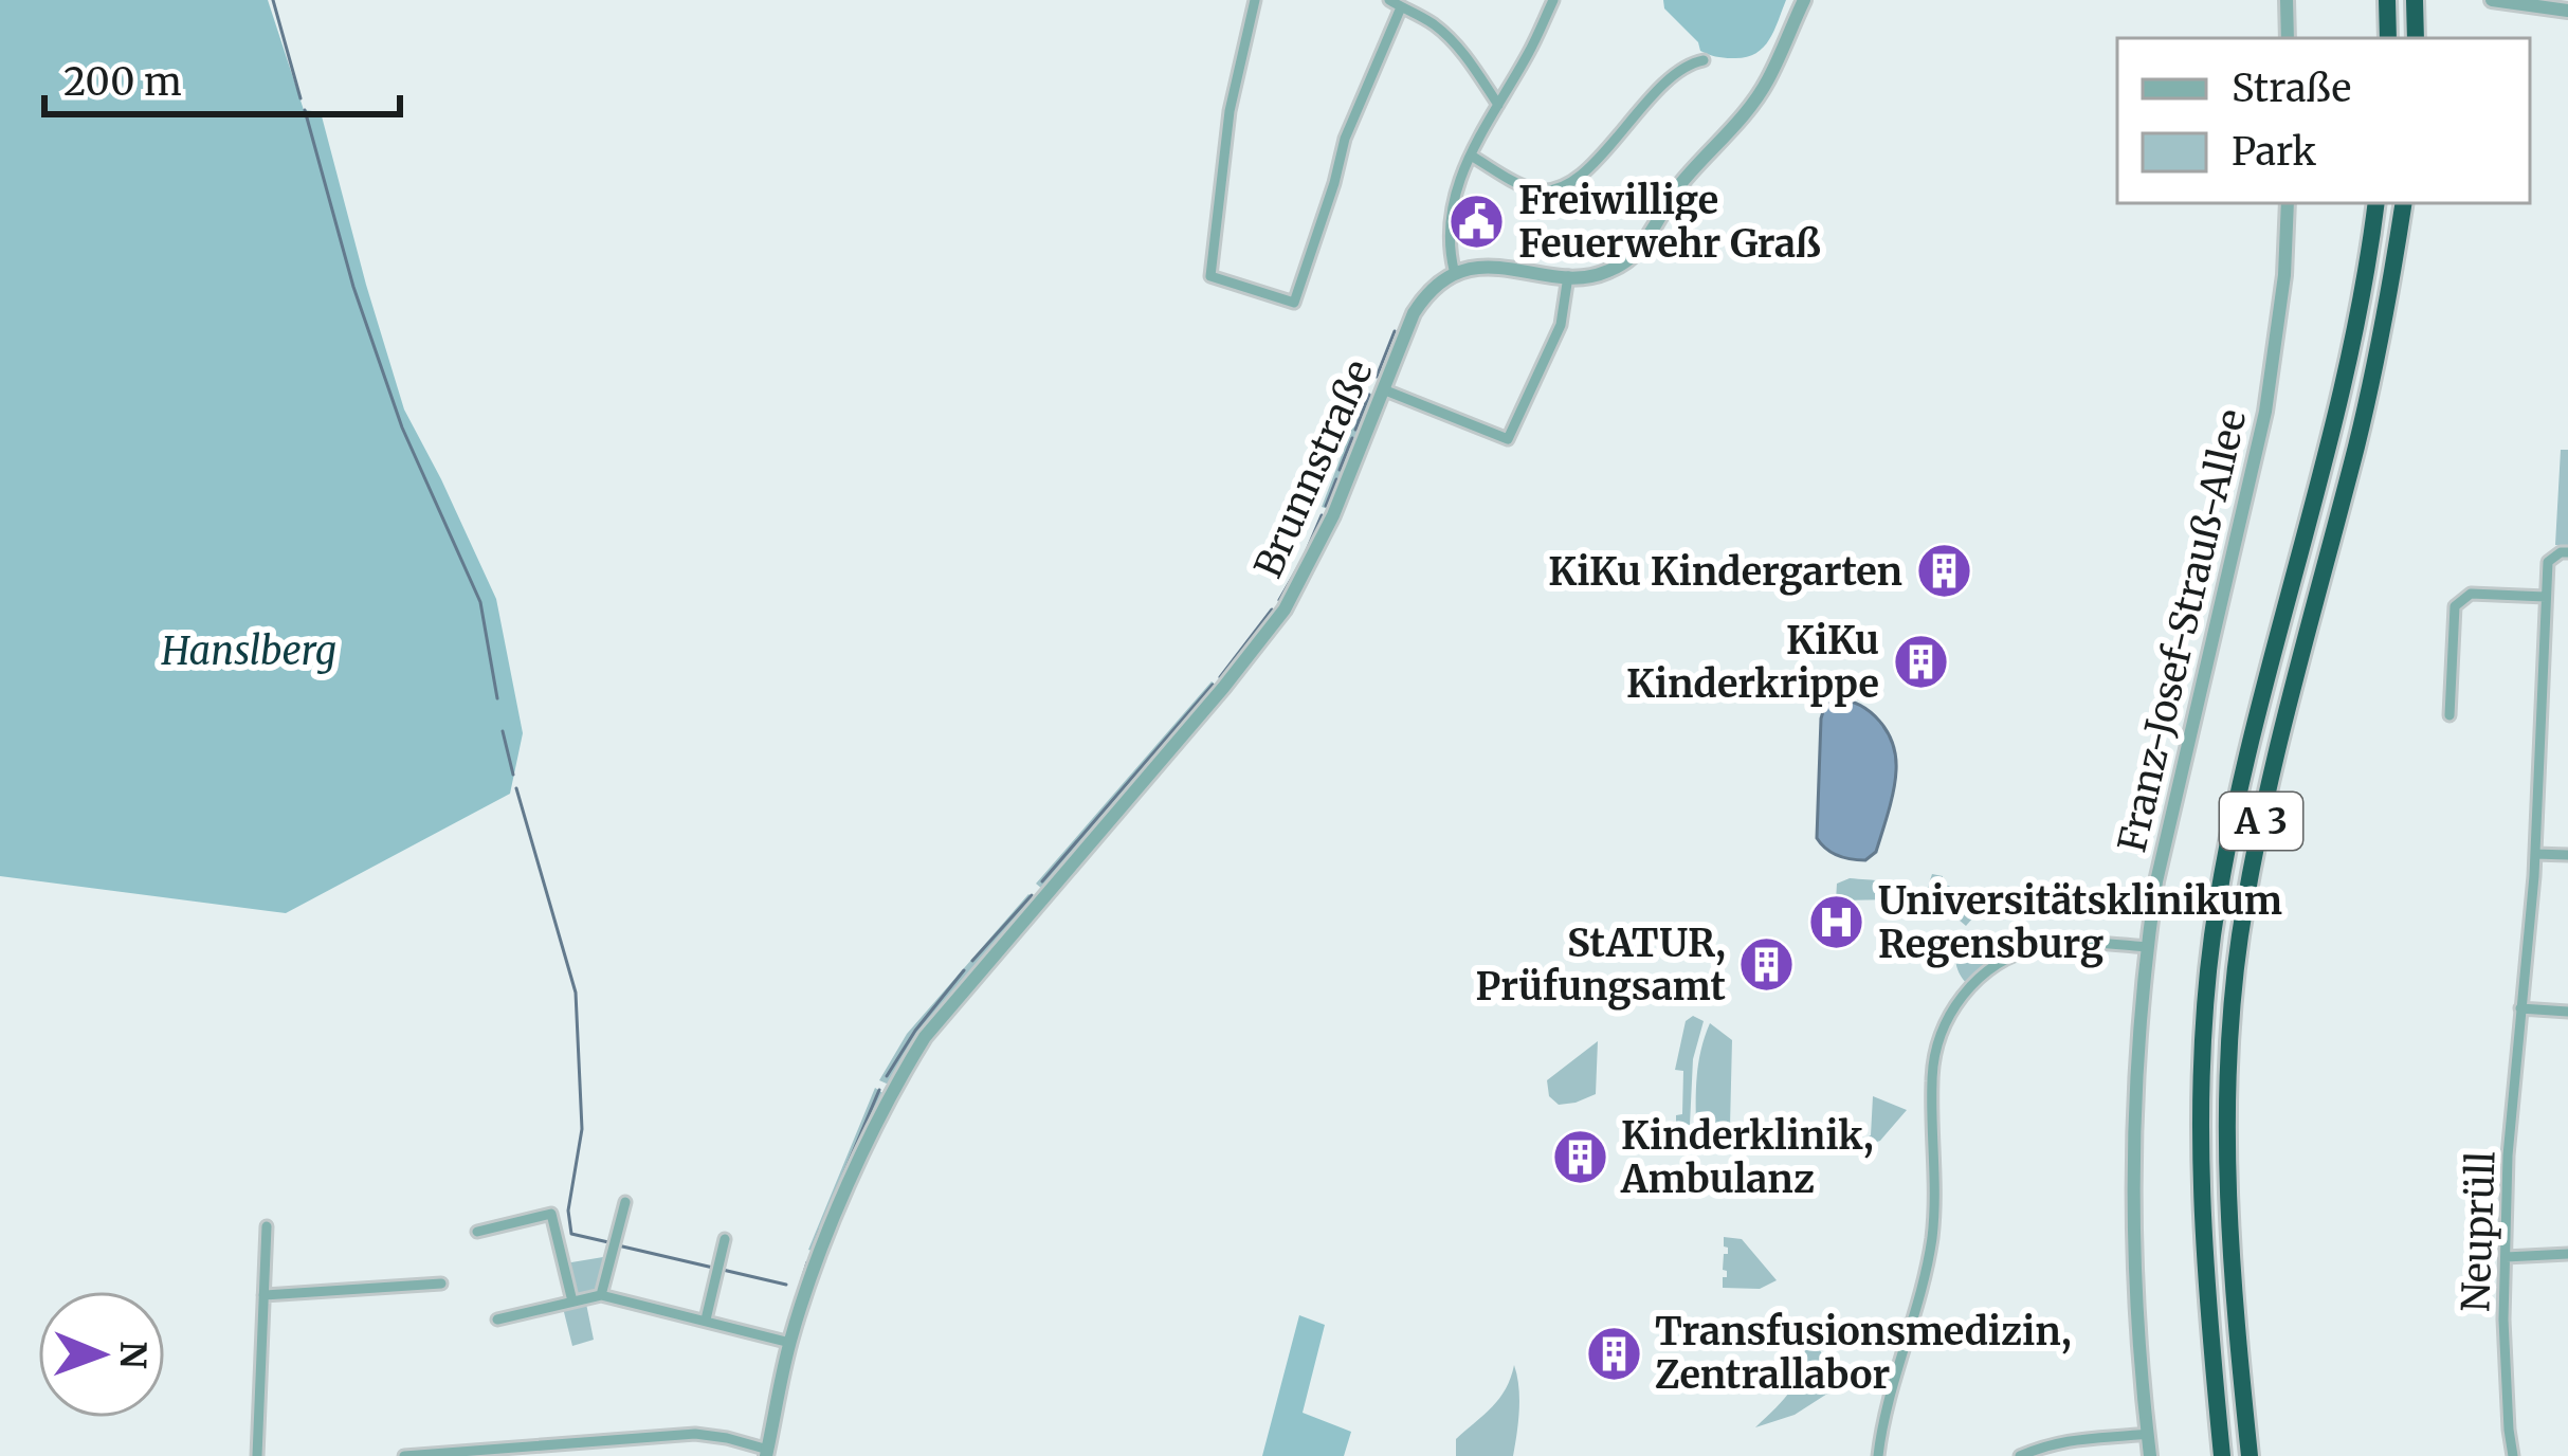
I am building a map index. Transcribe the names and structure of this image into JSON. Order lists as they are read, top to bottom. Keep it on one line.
{"streets":{"highway":["A 3"],"street":["Brunnstraße","Franz-Josef-Strauß-Allee","Neuprüll"]},"parks":["Hanslberg"],"places":{"public building":["Freiwillige Feuerwehr Graß"],"building":["KiKu Kindergarten","KiKu Kinderkrippe","StATUR, Prüfungsamt","Kinderklinik, Ambulanz","Transfusionsmedizin, Zentrallabor"],"hospital":["Universitätsklinikum Regensburg"]},"legend":["Straße","Park"],"scale_bar":"200 m","north":"right"}
